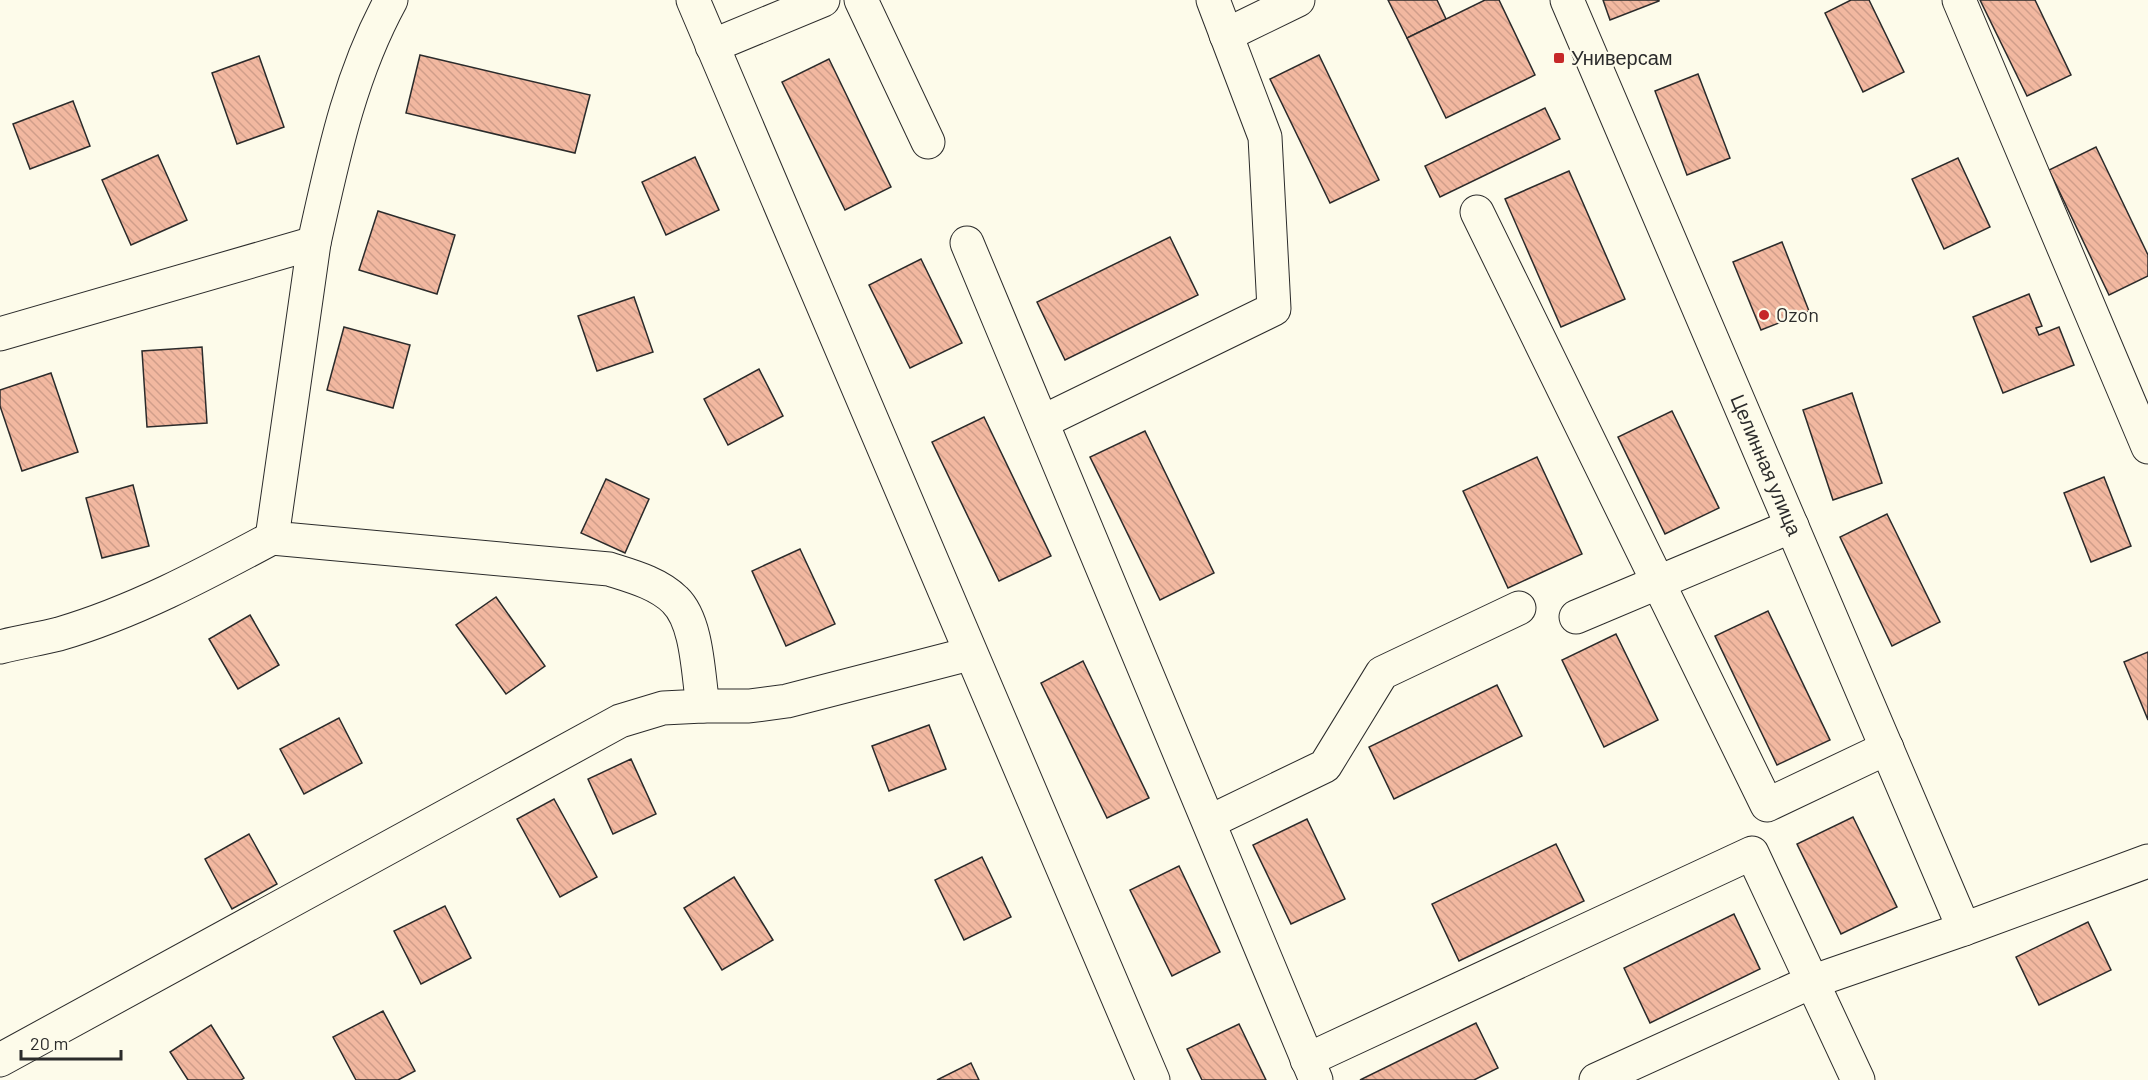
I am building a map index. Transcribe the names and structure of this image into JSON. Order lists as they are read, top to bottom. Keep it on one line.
{"streets":{"street":["Целинная улица"]},"places":{"transit":["Универсам"],"other":["Ozon"]},"scale_bar":"20 m"}
